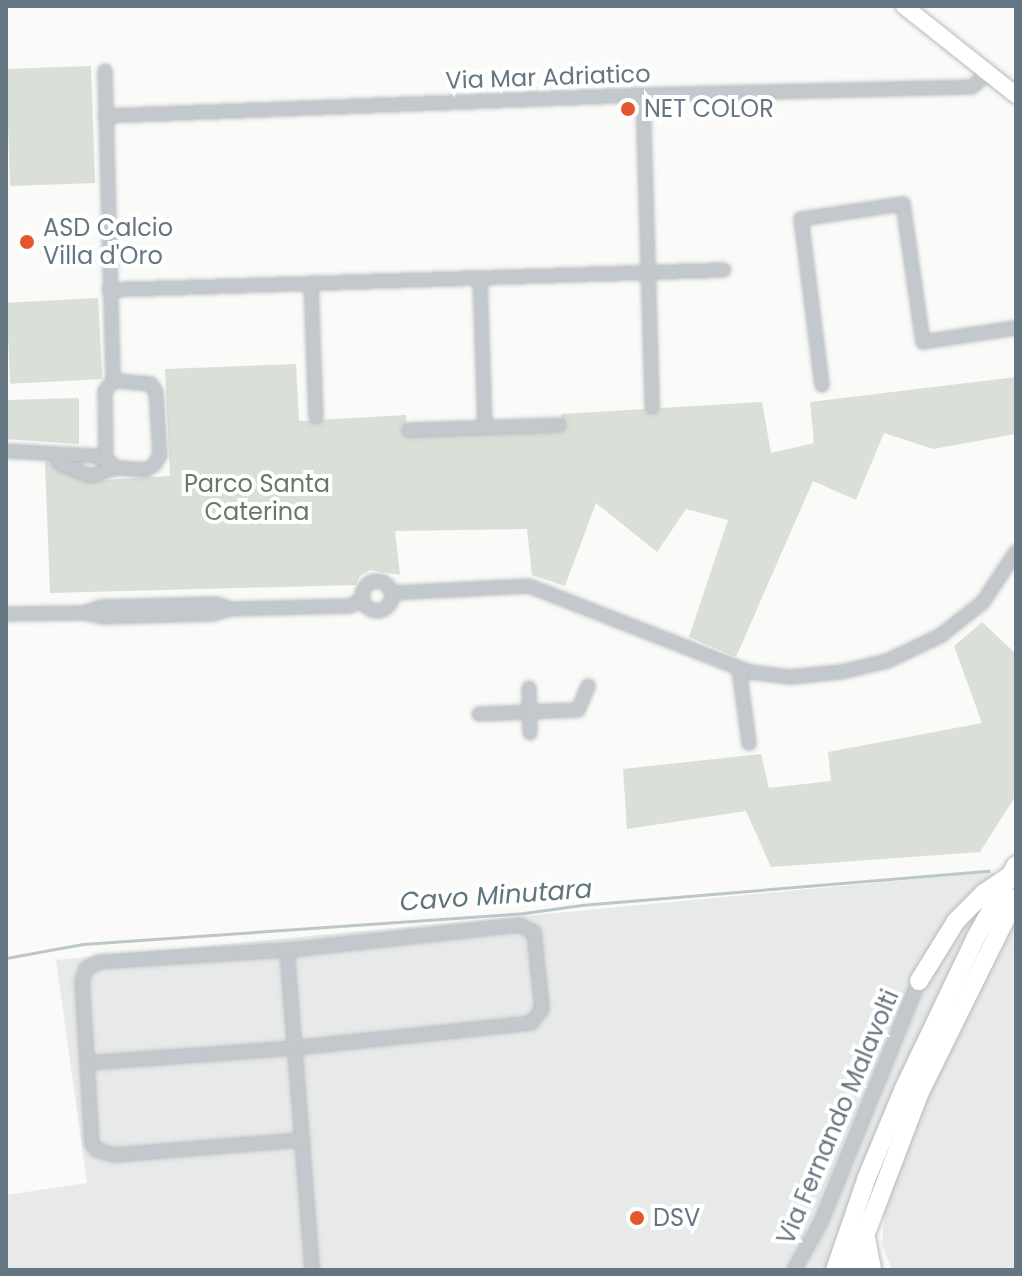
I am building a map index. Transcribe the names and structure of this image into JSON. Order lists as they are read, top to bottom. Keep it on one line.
{"streets":{"street":["Via Mar Adriatico","Via Fernando Malavolti"]},"water":["Cavo Minutara"],"parks":["Parco Santa Caterina"],"places":["NET COLOR","ASD Calcio Villa d'Oro","DSV"]}
